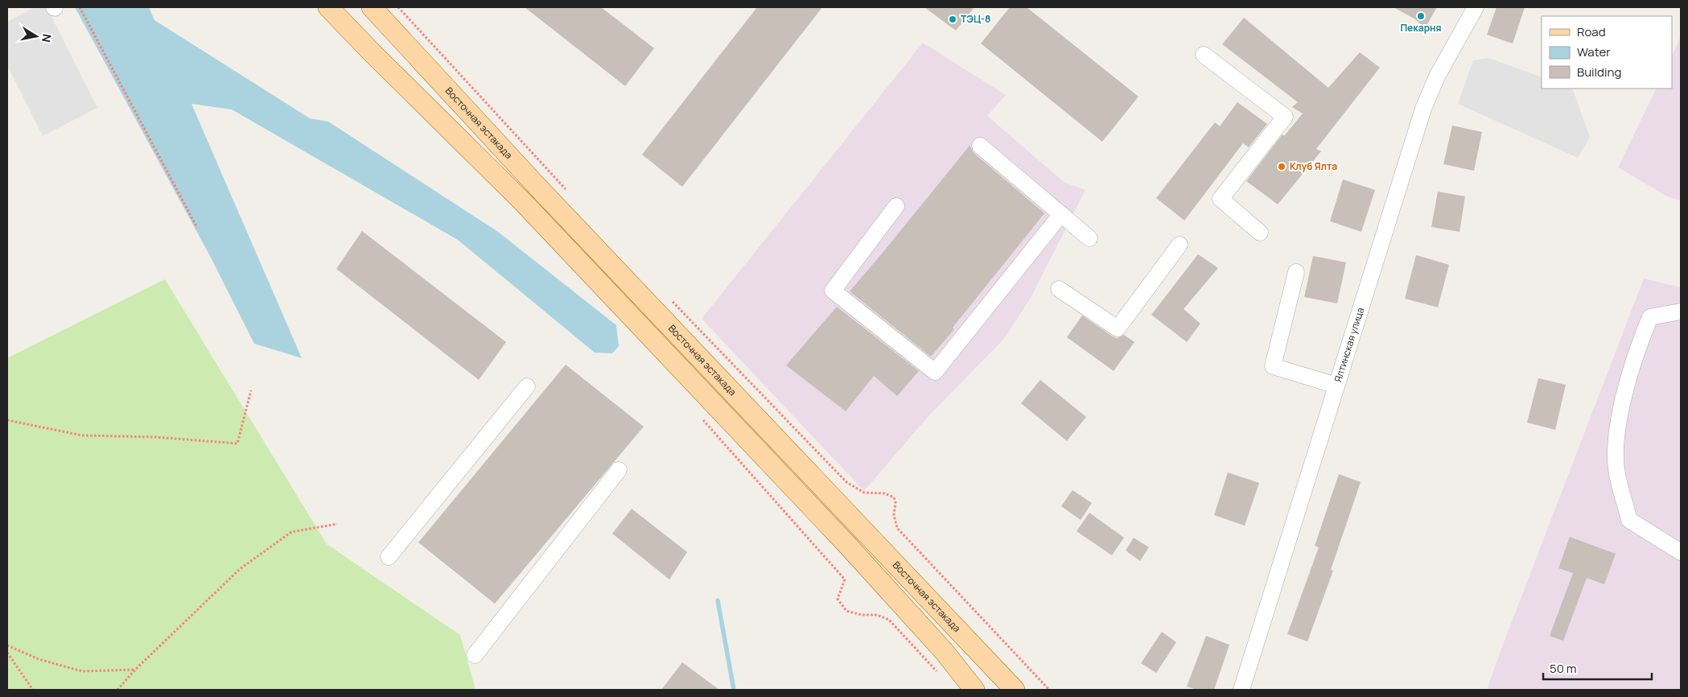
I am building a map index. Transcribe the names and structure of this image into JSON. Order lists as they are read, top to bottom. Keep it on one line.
{"streets":{"main road":["Восточная эстакада"],"street":["Ялтинская улица"]},"places":["Пекарня","ТЭЦ-8","Клуб Ялта"],"legend":["Road","Water","Building"],"scale_bar":"50 m","north":"right"}
